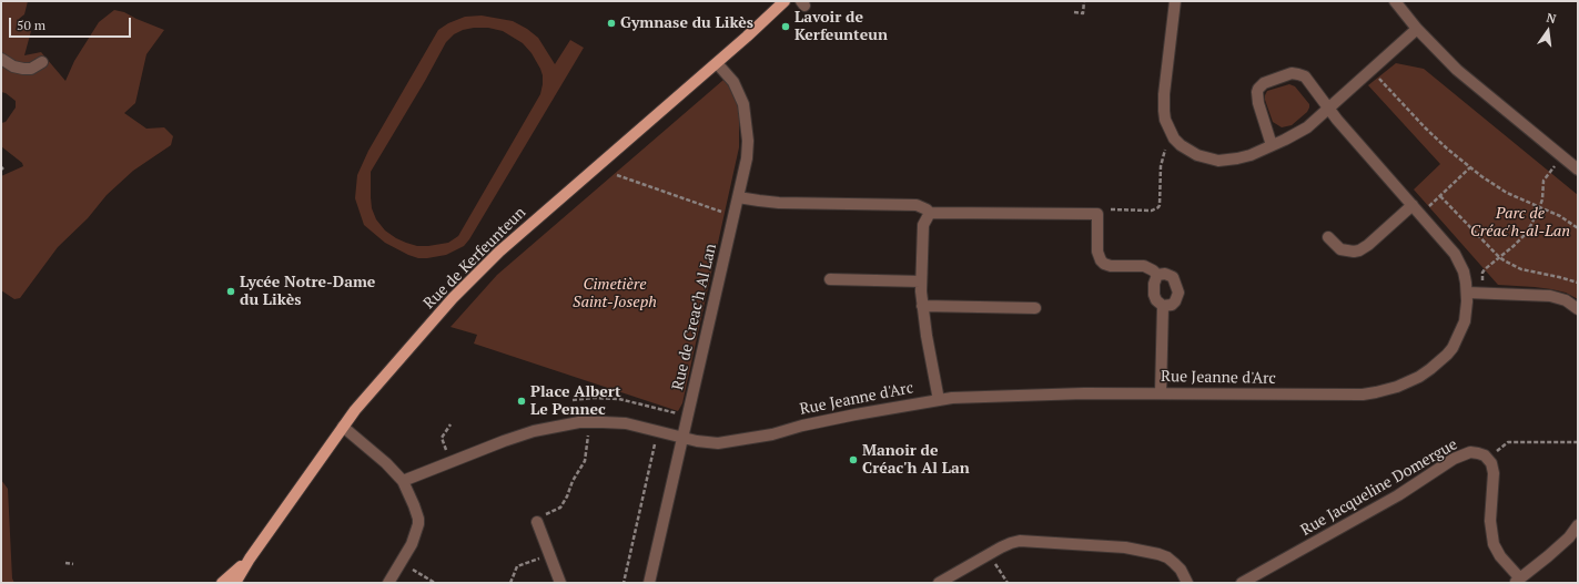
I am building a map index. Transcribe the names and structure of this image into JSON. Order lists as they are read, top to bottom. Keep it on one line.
{"streets":{"main road":["Rue de Kerfeunteun"],"street":["Rue de Creac'h Al Lan","Rue Jeanne d'Arc","Rue Jacqueline Domergue"]},"crossings":[["Rue de Kerfeunteun","Rue de Creac'h Al Lan"],["Rue de Creac'h Al Lan","Rue Jeanne d'Arc"]],"parks":["Parc de Créac'h-al-Lan","Cimetière Saint-Joseph"],"places":["Gymnase du Likès","Lavoir de Kerfeunteun","Lycée Notre-Dame du Likès","Place Albert Le Pennec","Manoir de Créac'h Al Lan"],"scale_bar":"50 m","north":"top"}
